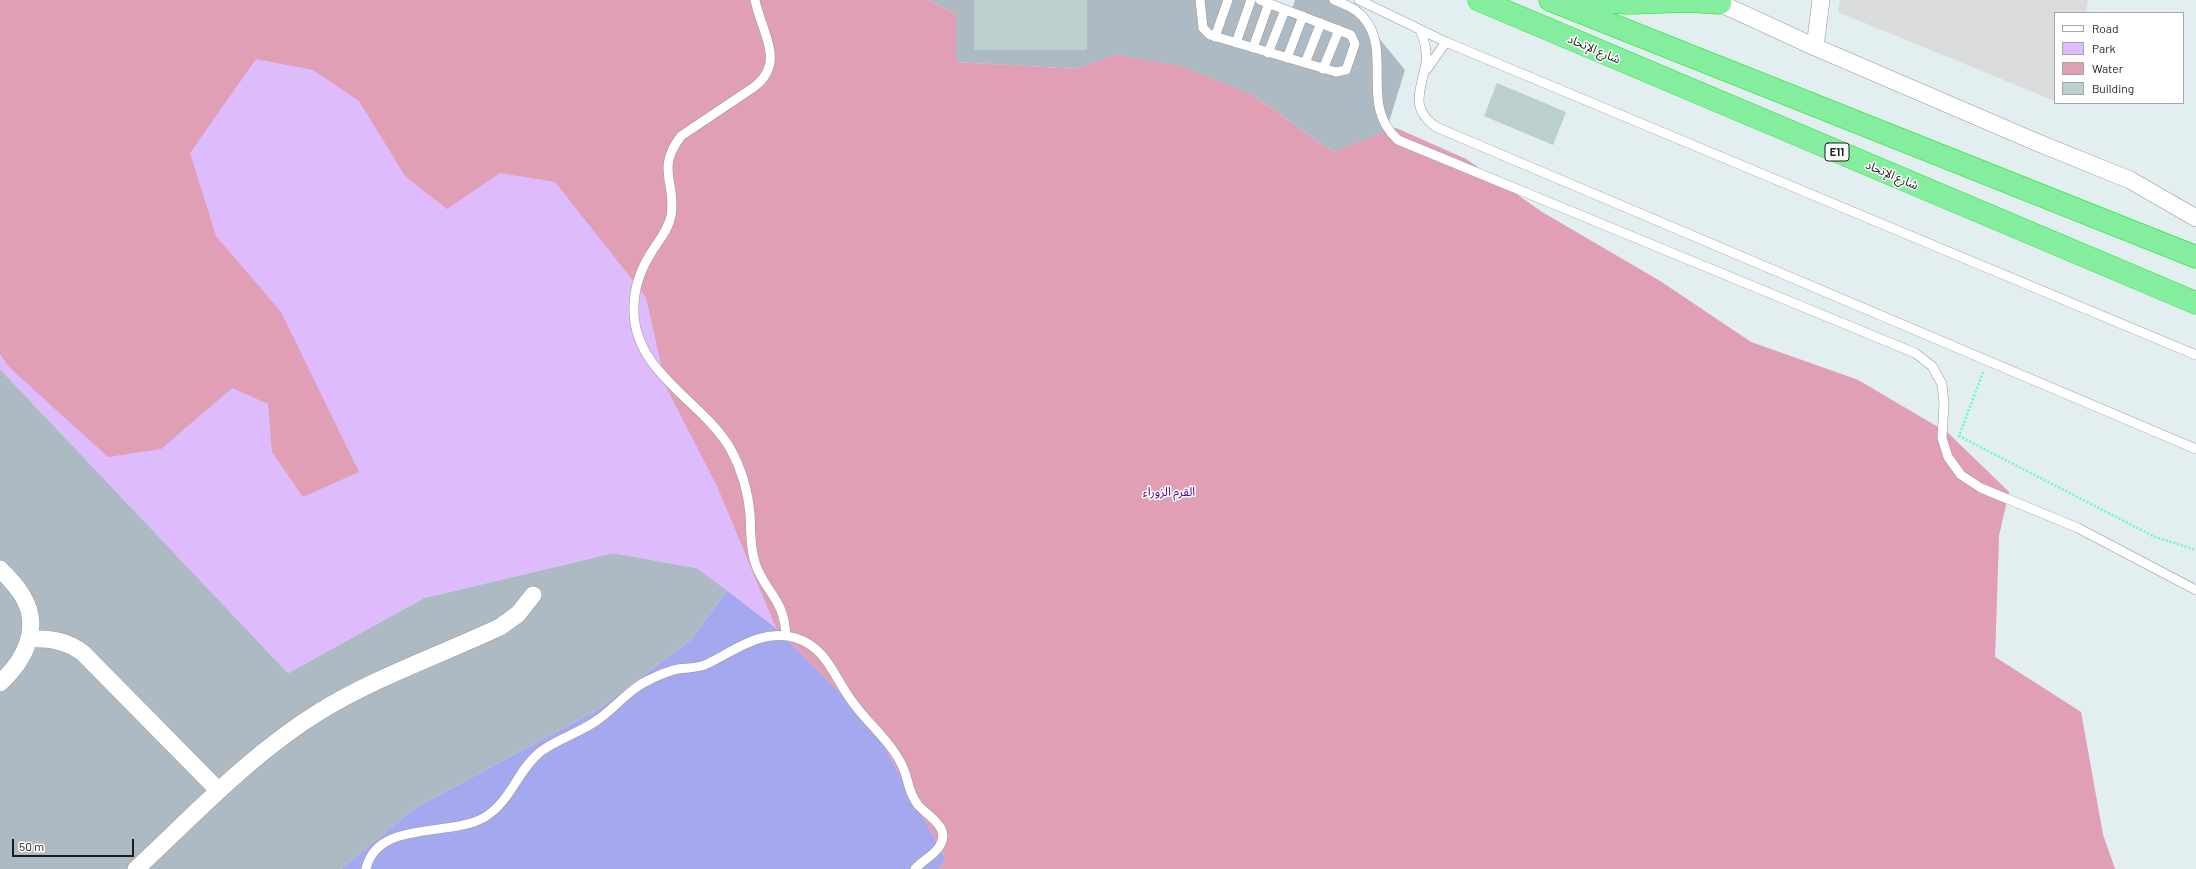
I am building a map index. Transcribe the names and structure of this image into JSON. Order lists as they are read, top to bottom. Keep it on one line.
{"streets":{"highway":["شارع الإتحاد","E11"]},"parks":["القرم الزوراء"],"legend":["Road","Park","Water","Building"],"scale_bar":"50 m"}
